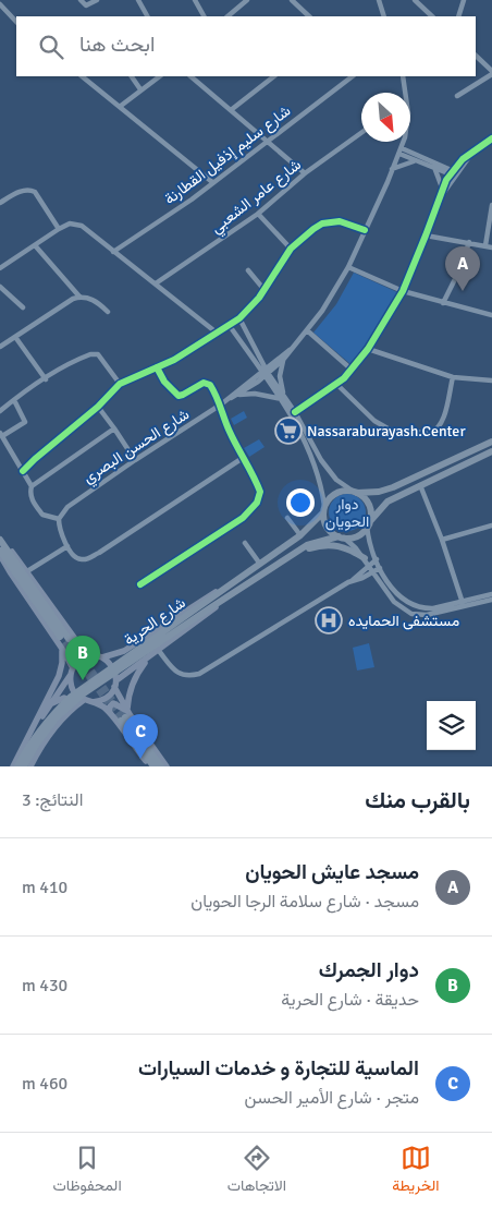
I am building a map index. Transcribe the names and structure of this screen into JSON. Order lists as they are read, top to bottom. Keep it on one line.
{"streets":{"highway":["شارع الحرية"],"street":["شارع سليم إذفيل القطارنة","شارع عامر الشعبي","شارع الحسن البصري"]},"parks":["دوار الحويان"],"places":{"supermarket":["Nassaraburayash.Center"],"hospital":["مستشفى الحمايده"]},"north":"bottom right","page":{"search":"ابحث هنا","pins":["A","B","C"],"heading":["بالقرب منك","النتائج: 3"],"list":[{"mark":"A","name":"مسجد عايش الحويان","note":"مسجد · شارع سلامة الرجا الحويان","value":"410 m"},{"mark":"B","name":"دوار الجمرك","note":"حديقة · شارع الحرية","value":"430 m"},{"mark":"C","name":"الماسية للتجارة و خدمات السيارات","note":"متجر · شارع الأمير الحسن","value":"460 m"}],"nav":["الخريطة","الاتجاهات","المحفوظات"]}}
